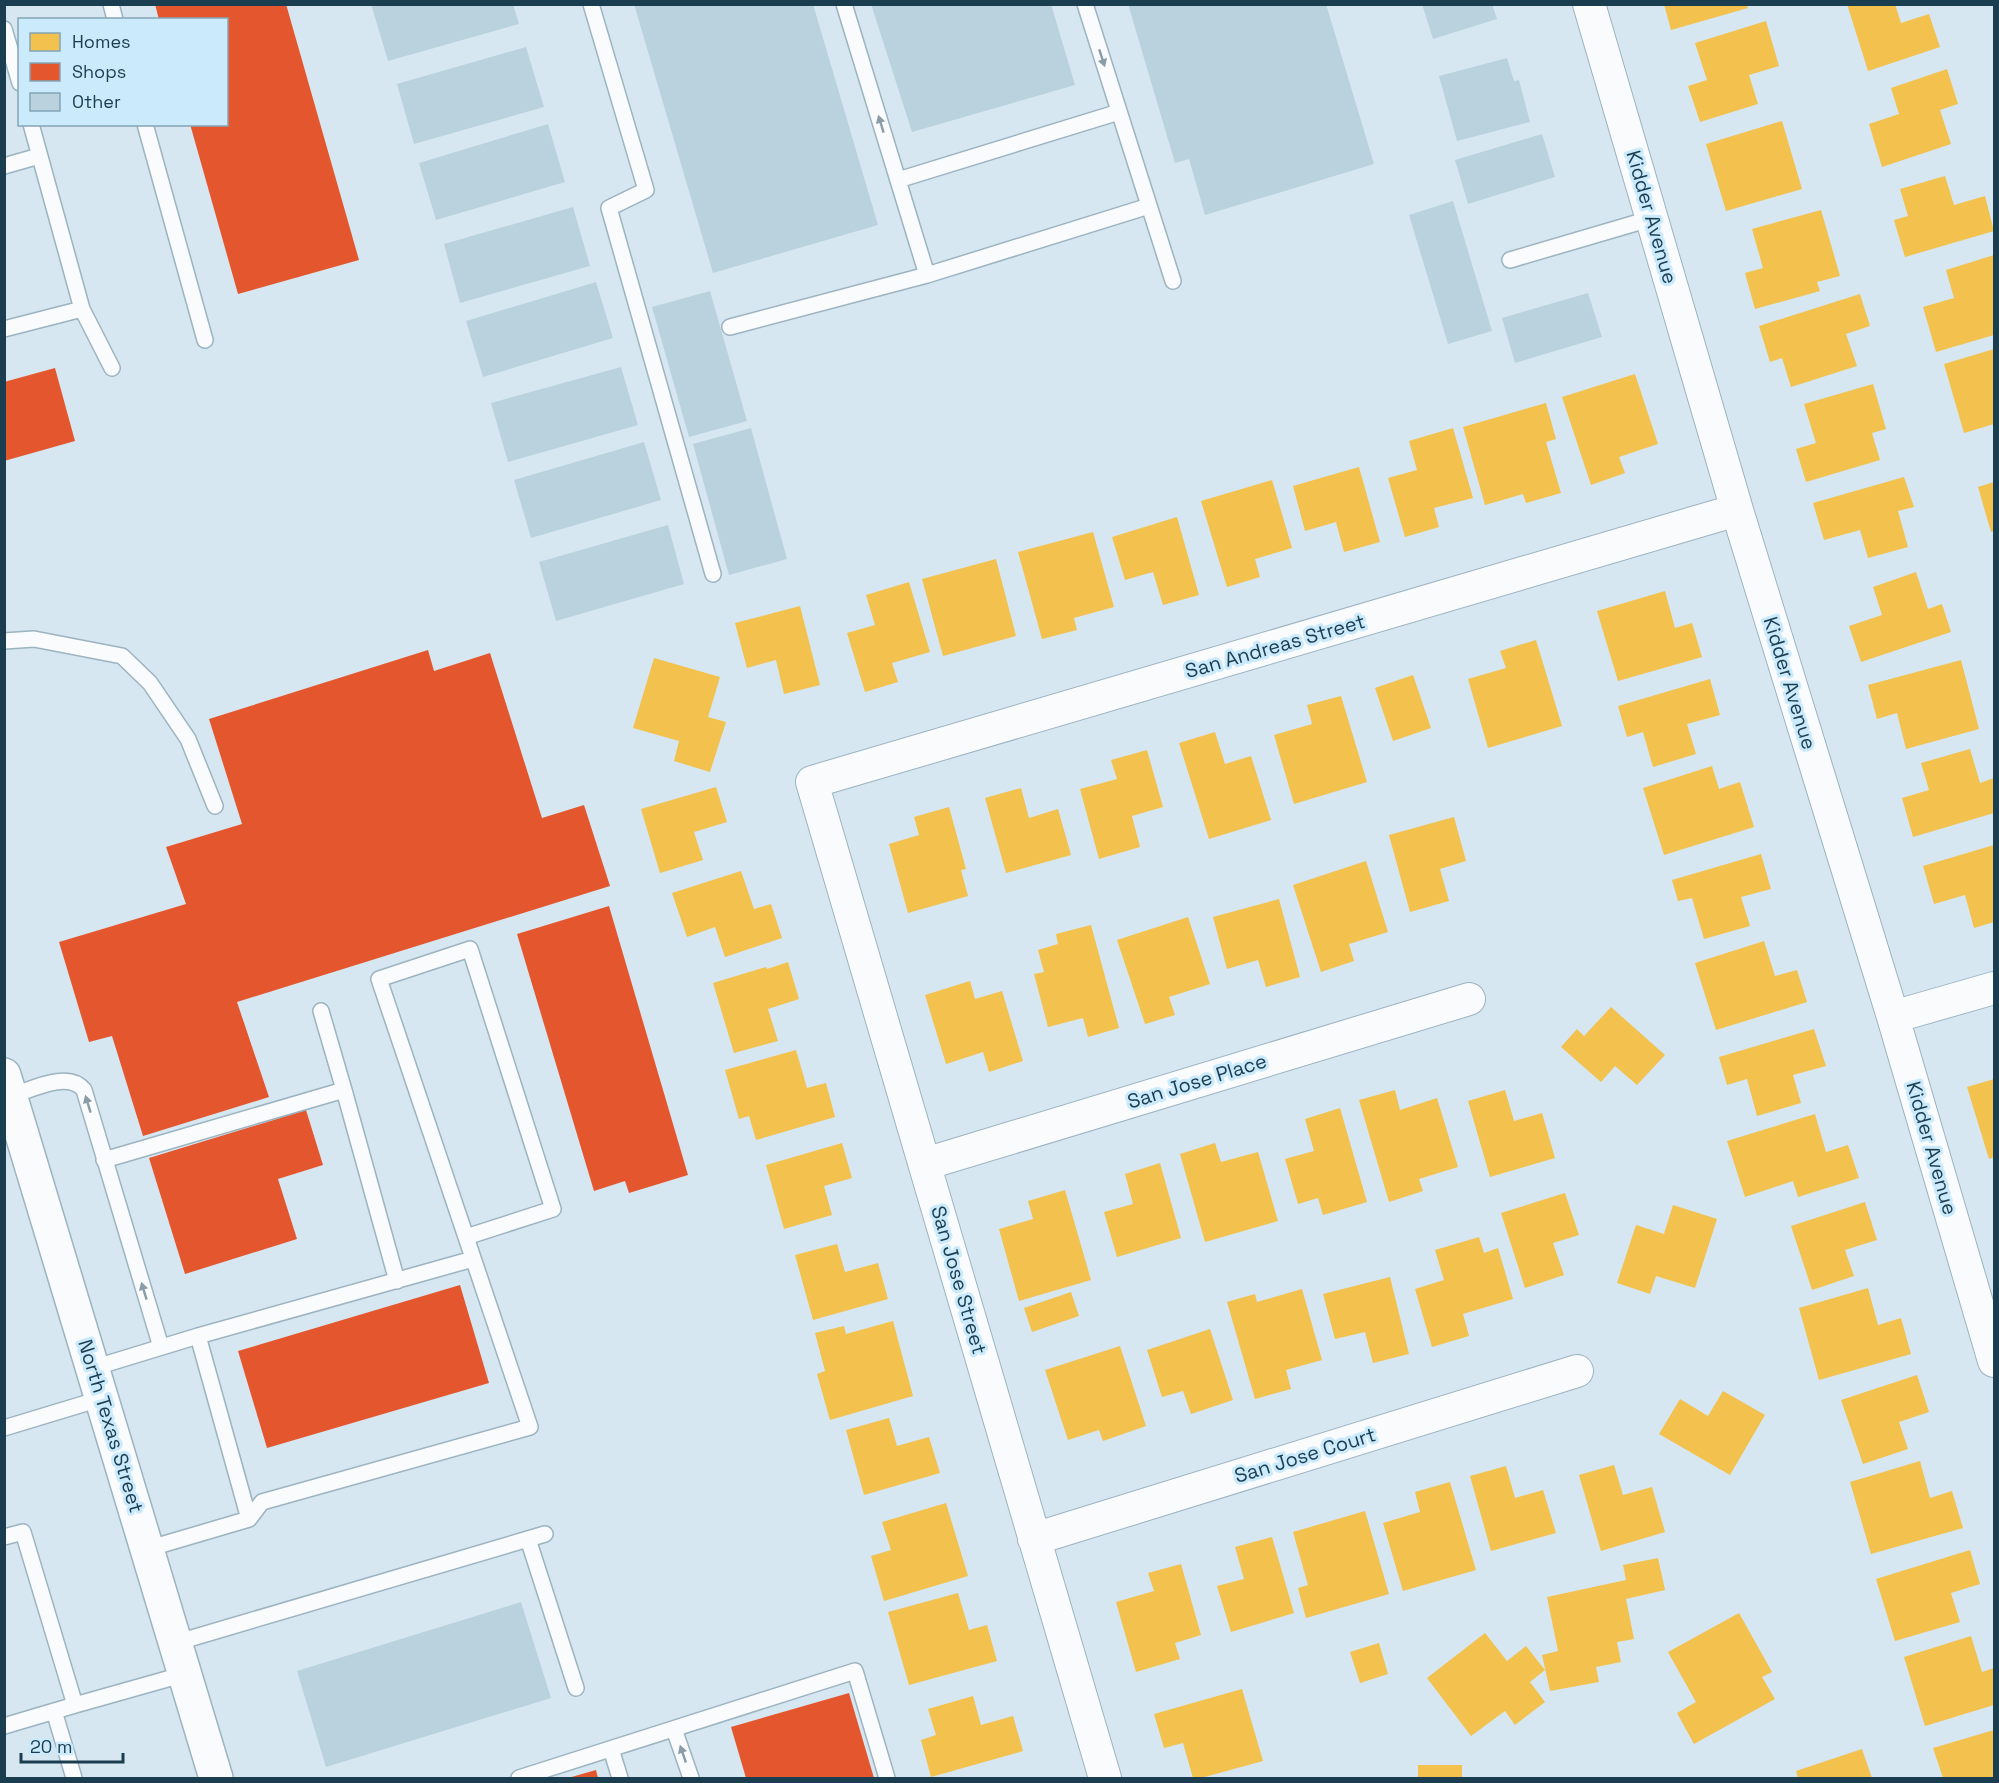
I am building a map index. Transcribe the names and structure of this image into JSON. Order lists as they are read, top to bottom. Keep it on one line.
{"streets":{"main road":["North Texas Street"],"street":["Kidder Avenue","San Andreas Street","San Jose Place","San Jose Street","San Jose Court"]},"crossings":[["Kidder Avenue","San Andreas Street"],["San Andreas Street","San Jose Street"],["San Jose Place","San Jose Street"],["San Jose Street","San Jose Court"]],"legend":["Homes","Shops","Other"],"scale_bar":"20 m"}
